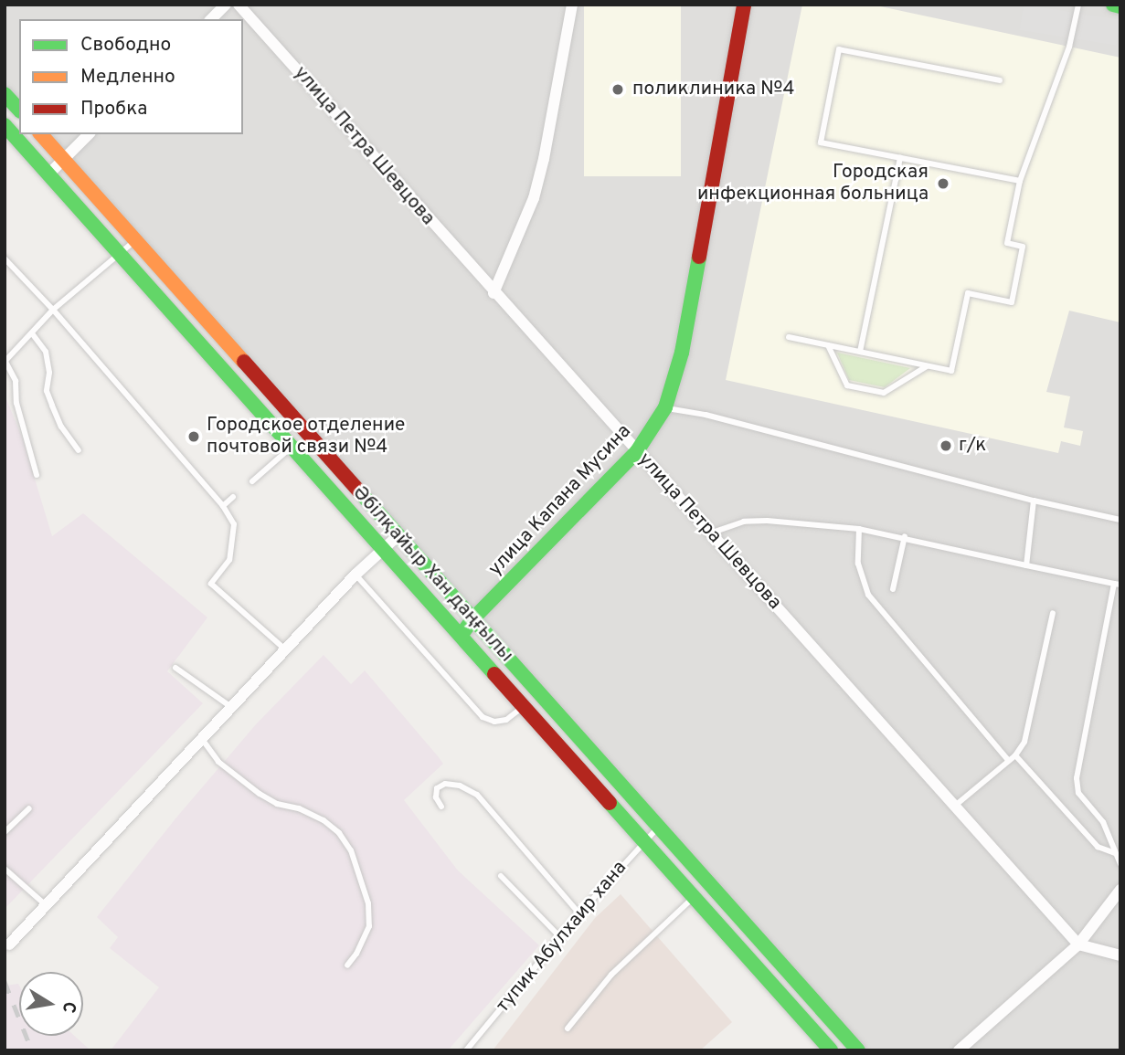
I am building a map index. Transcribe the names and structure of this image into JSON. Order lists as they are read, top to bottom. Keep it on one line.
{"streets":{"main road":["улица Капана Мусина","Әбілқайыр Хан даңғылы"],"street":["улица Петра Шевцова"],"lane":["тупик Абулхаир хана"]},"crossings":[["улица Петра Шевцова","улица Капана Мусина"],["улица Капана Мусина","Әбілқайыр Хан даңғылы"],["Әбілқайыр Хан даңғылы","тупик Абулхаир хана"]],"places":["поликлиника №4","Городская инфекционная больница","Городское отделение почтовой связи №4","г/к"],"legend":["Свободно","Медленно","Пробка"],"north":"right"}
